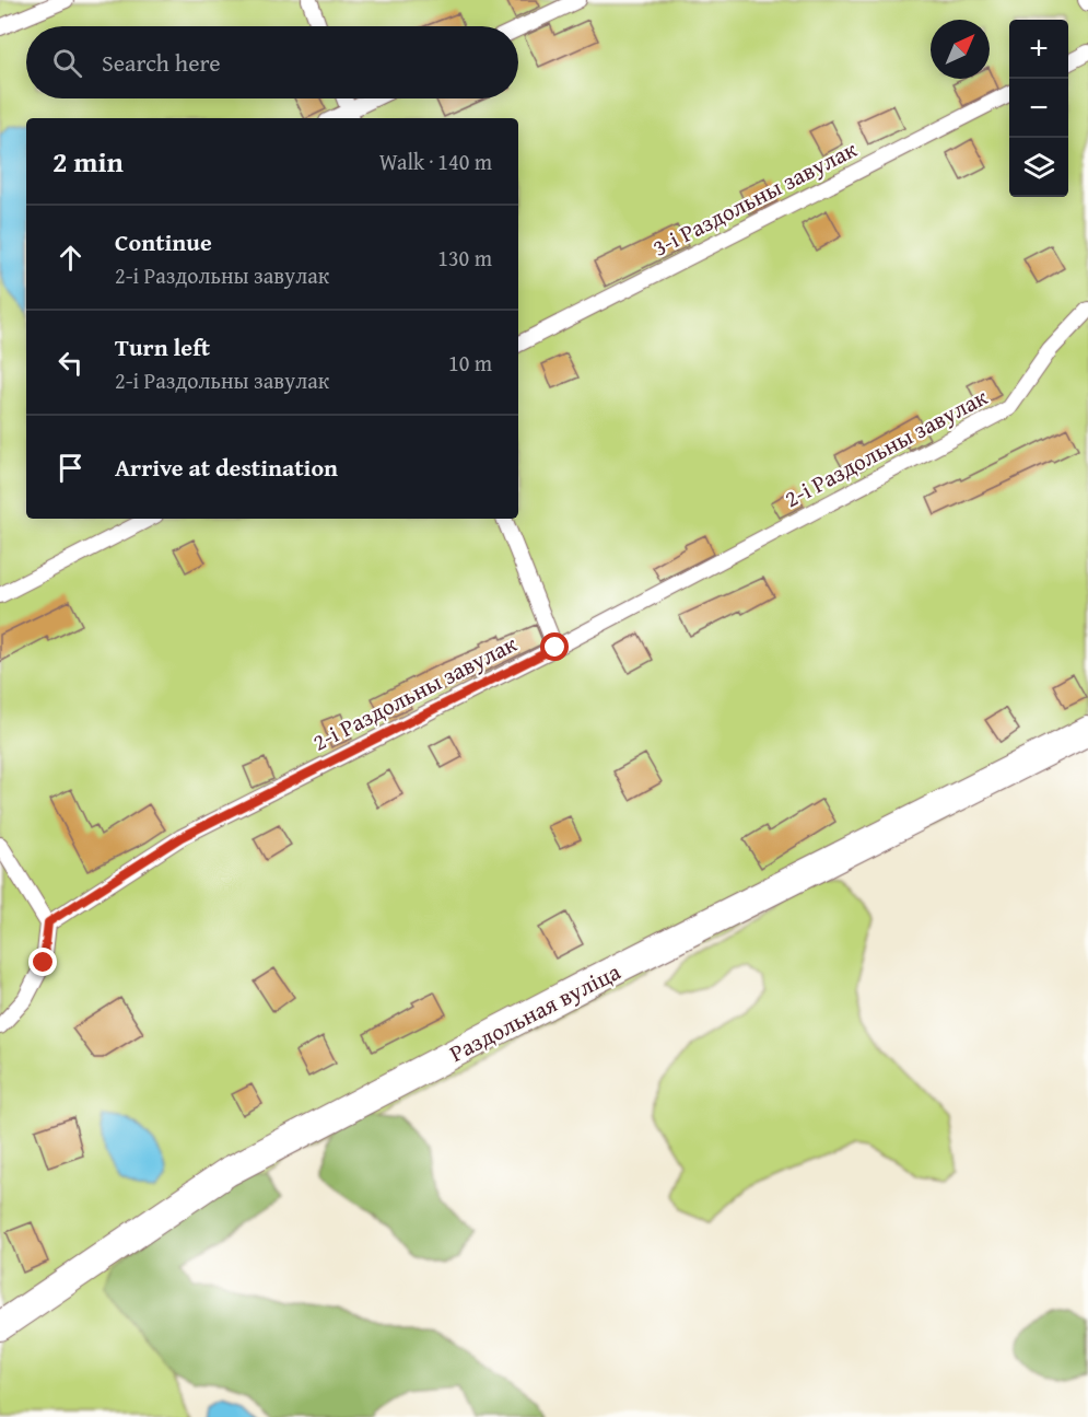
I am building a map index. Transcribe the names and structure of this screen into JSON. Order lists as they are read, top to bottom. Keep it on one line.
{"streets":{"street":["Раздольная вуліца"],"lane":["3-і Раздольны завулак","2-і Раздольны завулак"]},"north":"top right","page":{"map_buttons":["+","−"],"search":"Search here","heading":["2 min","Walk · 140 m"],"list":[["Continue","2-і Раздольны завулак","130 m"],["Turn left","2-і Раздольны завулак","10 m"],"Arrive at destination"]}}
